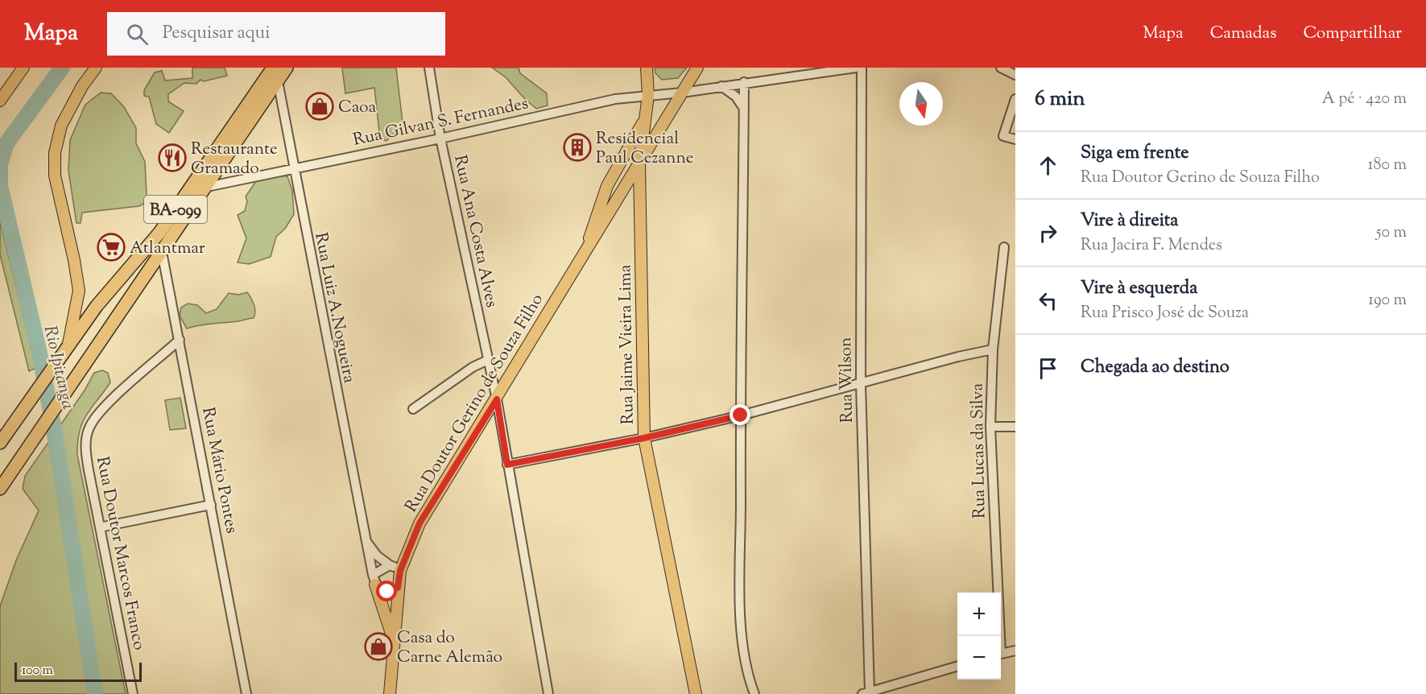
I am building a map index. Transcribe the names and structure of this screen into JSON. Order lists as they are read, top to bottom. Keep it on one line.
{"streets":{"highway":["BA-099"],"main road":["Rua Jaime Vieira Lima","Rua Doutor Gerino de Souza Filho"],"street":["Rua Gilvan S. Fernandes","Rua Ana Costa Alves","Rua Luiz A.Nogueira","Rua Wilson","Rua Lucas da Silva","Rua Mário Pontes","Rua Doutor Marcos Franco"]},"crossings":[["Rua Gilvan S. Fernandes","BA-099"],["Rua Gilvan S. Fernandes","Rua Ana Costa Alves"],["Rua Gilvan S. Fernandes","Rua Luiz A.Nogueira"],["Rua Gilvan S. Fernandes","Rua Jaime Vieira Lima"],["Rua Gilvan S. Fernandes","Rua Doutor Gerino de Souza Filho"],["BA-099","Rua Luiz A.Nogueira"],["BA-099","Rua Mário Pontes"],["Rua Ana Costa Alves","Rua Doutor Gerino de Souza Filho"],["Rua Luiz A.Nogueira","Rua Doutor Gerino de Souza Filho"],["Rua Jaime Vieira Lima","Rua Doutor Gerino de Souza Filho"],["Rua Mário Pontes","Rua Doutor Marcos Franco"]],"water":["Rio Ipitanga"],"places":{"shop":["Caoa","Casa do Carne Alemão"],"building":["Residencial Paul Cezanne"],"restaurant":["Restaurante Gramado"],"supermarket":["Atlantmar"]},"scale_bar":"100 m","north":"bottom","page":{"header":"Mapa","search":"Pesquisar aqui","nav":["Mapa","Camadas","Compartilhar"],"heading":["6 min","A pé · 420 m"],"list":[["Siga em frente","Rua Doutor Gerino de Souza Filho","180 m"],["Vire à direita","Rua Jacira F. Mendes","50 m"],["Vire à esquerda","Rua Prisco José de Souza","190 m"],"Chegada ao destino"],"map_buttons":["+","−"],"scale":"100 m"}}
